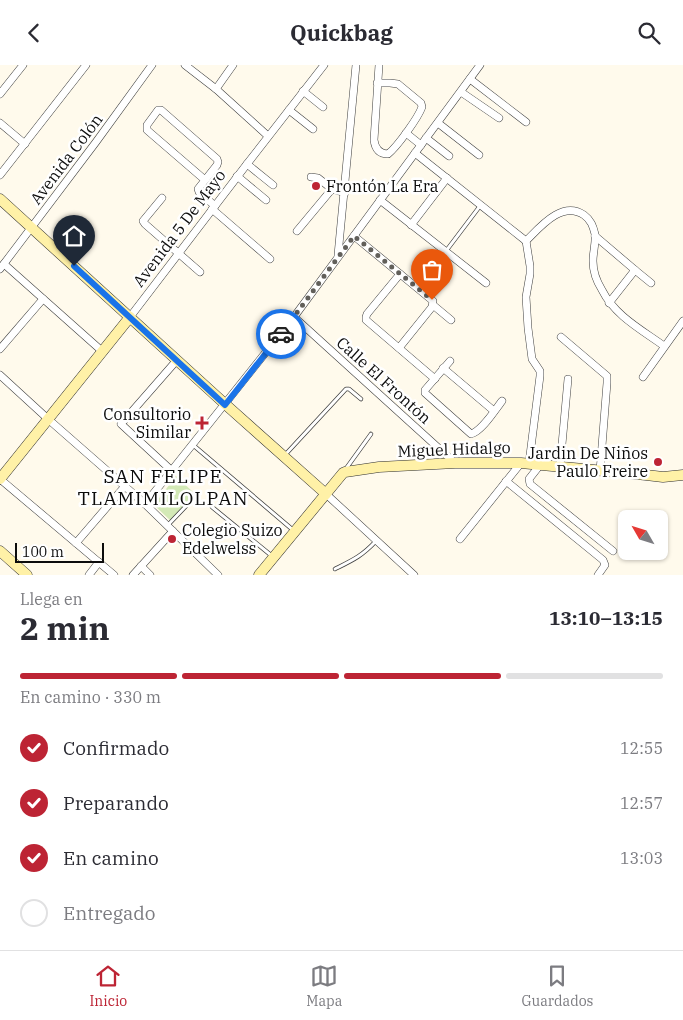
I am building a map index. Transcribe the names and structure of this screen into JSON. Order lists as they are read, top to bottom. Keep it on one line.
{"streets":{"main road":["Avenida 5 De Mayo","Miguel Hidalgo"],"street":["Avenida Colón","Calle El Frontón"]},"crossings":[["Calle El Frontón","Miguel Hidalgo"]],"districts":["SAN FELIPE TLAMIMILOLPAN"],"places":{"other":["Frontón La Era","Jardin De Niños Paulo Freire","Colegio Suizo Edelwelss"],"health":["Consultorio Similar"]},"scale_bar":"100 m","north":"top left","page":{"header":"Quickbag","scale":"100 m","heading":["2 min","Llega en","13:10–13:15"],"bar":"En camino · 330 m","list":[["Confirmado","12:55"],["Preparando","12:57"],["En camino","13:03"],"Entregado"],"tabs":["Inicio","Mapa","Guardados"]}}
